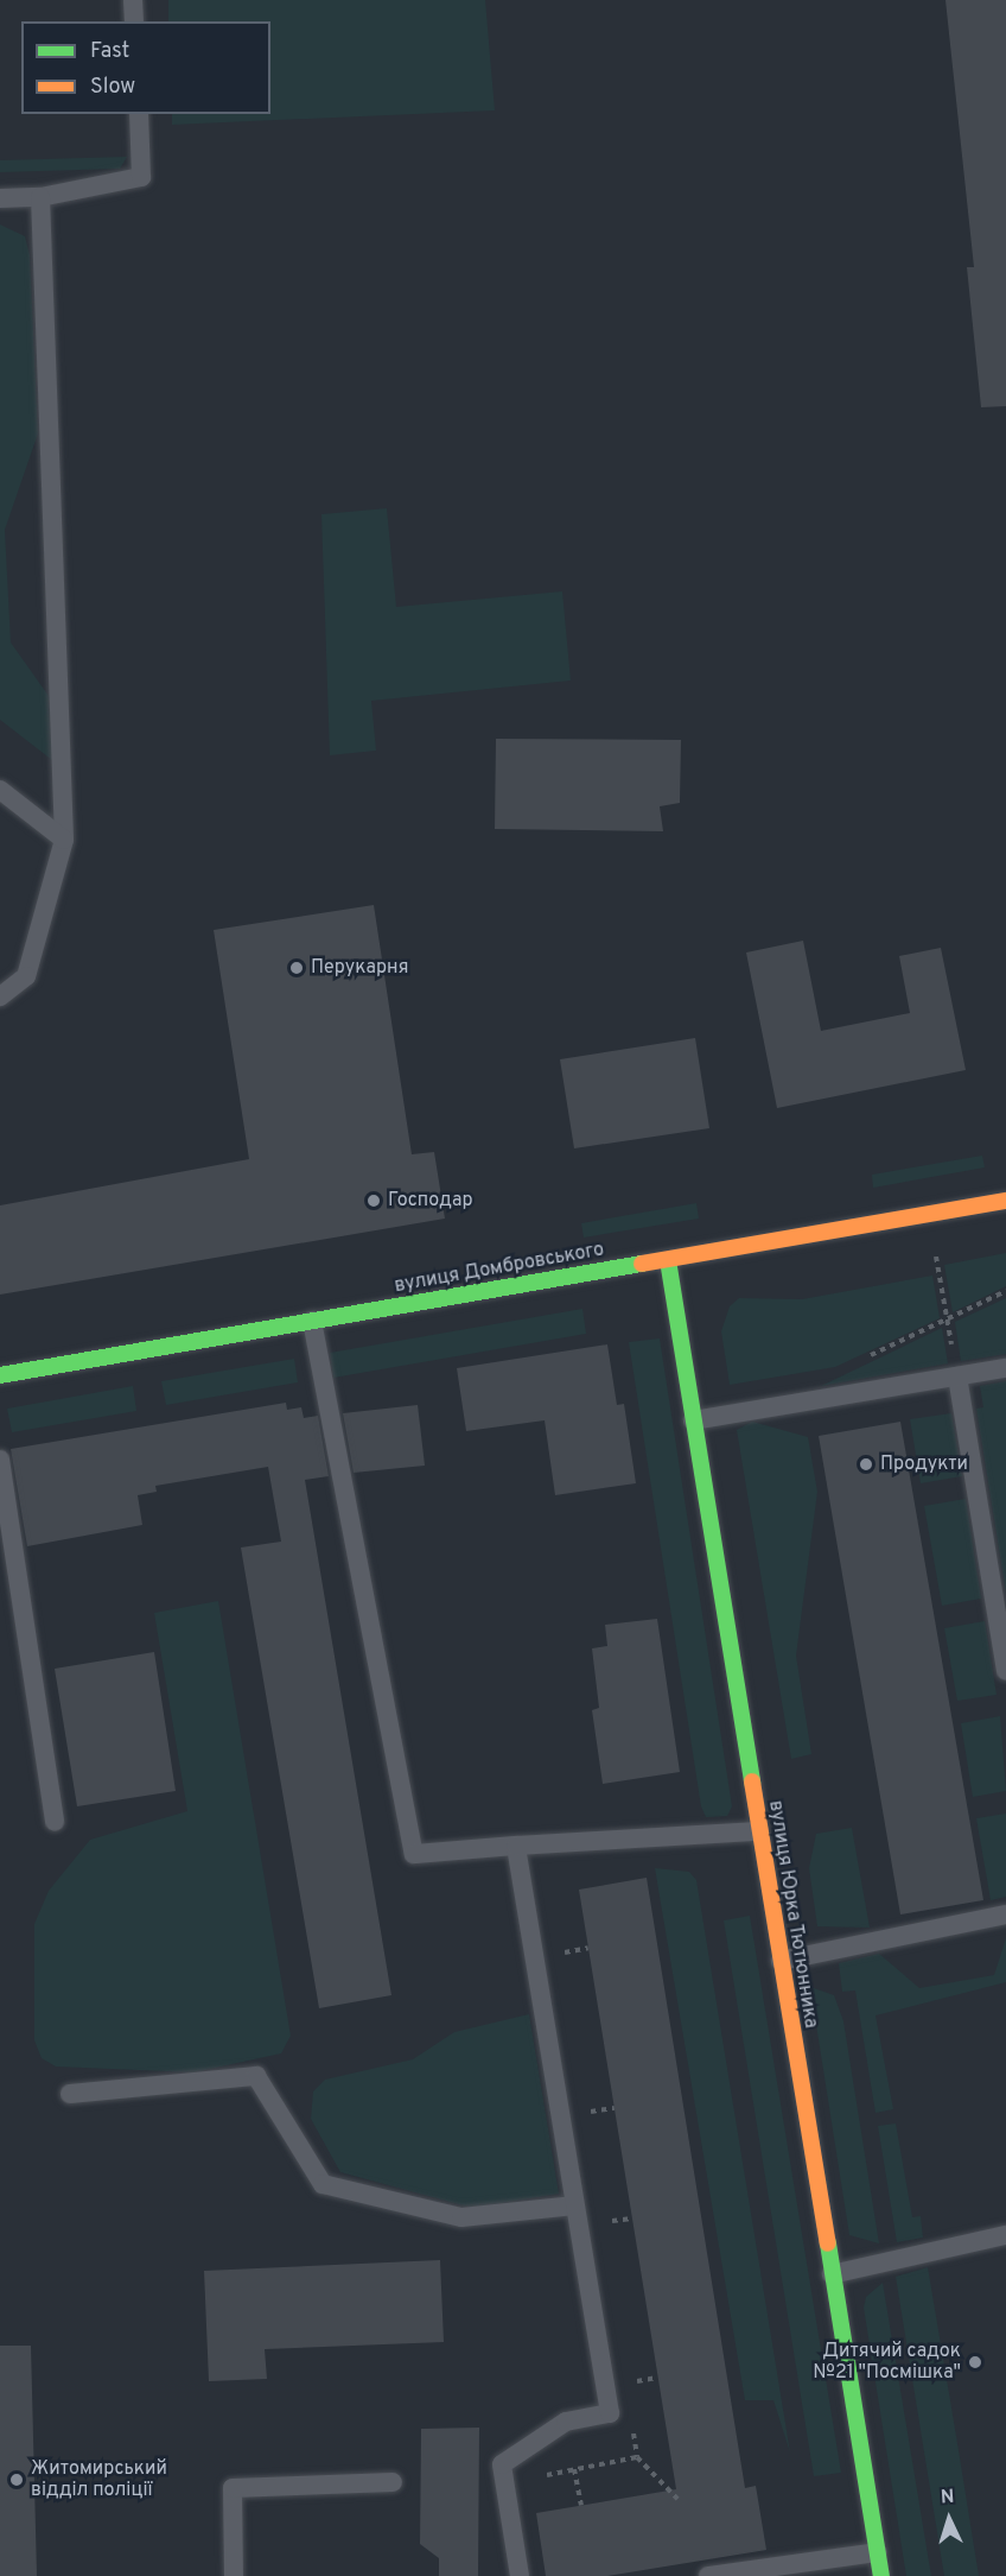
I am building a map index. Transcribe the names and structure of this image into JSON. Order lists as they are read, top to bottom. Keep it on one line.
{"streets":{"street":["вулиця Домбровського","вулиця Юрка Тютюнника"]},"crossings":[["вулиця Домбровського","вулиця Юрка Тютюнника"]],"places":["Перукарня","Господар","Продукти","Дитячий садок №21 \"Посмішка\"","Житомирський відділ поліції"],"legend":["Fast","Slow"],"north":"top"}
